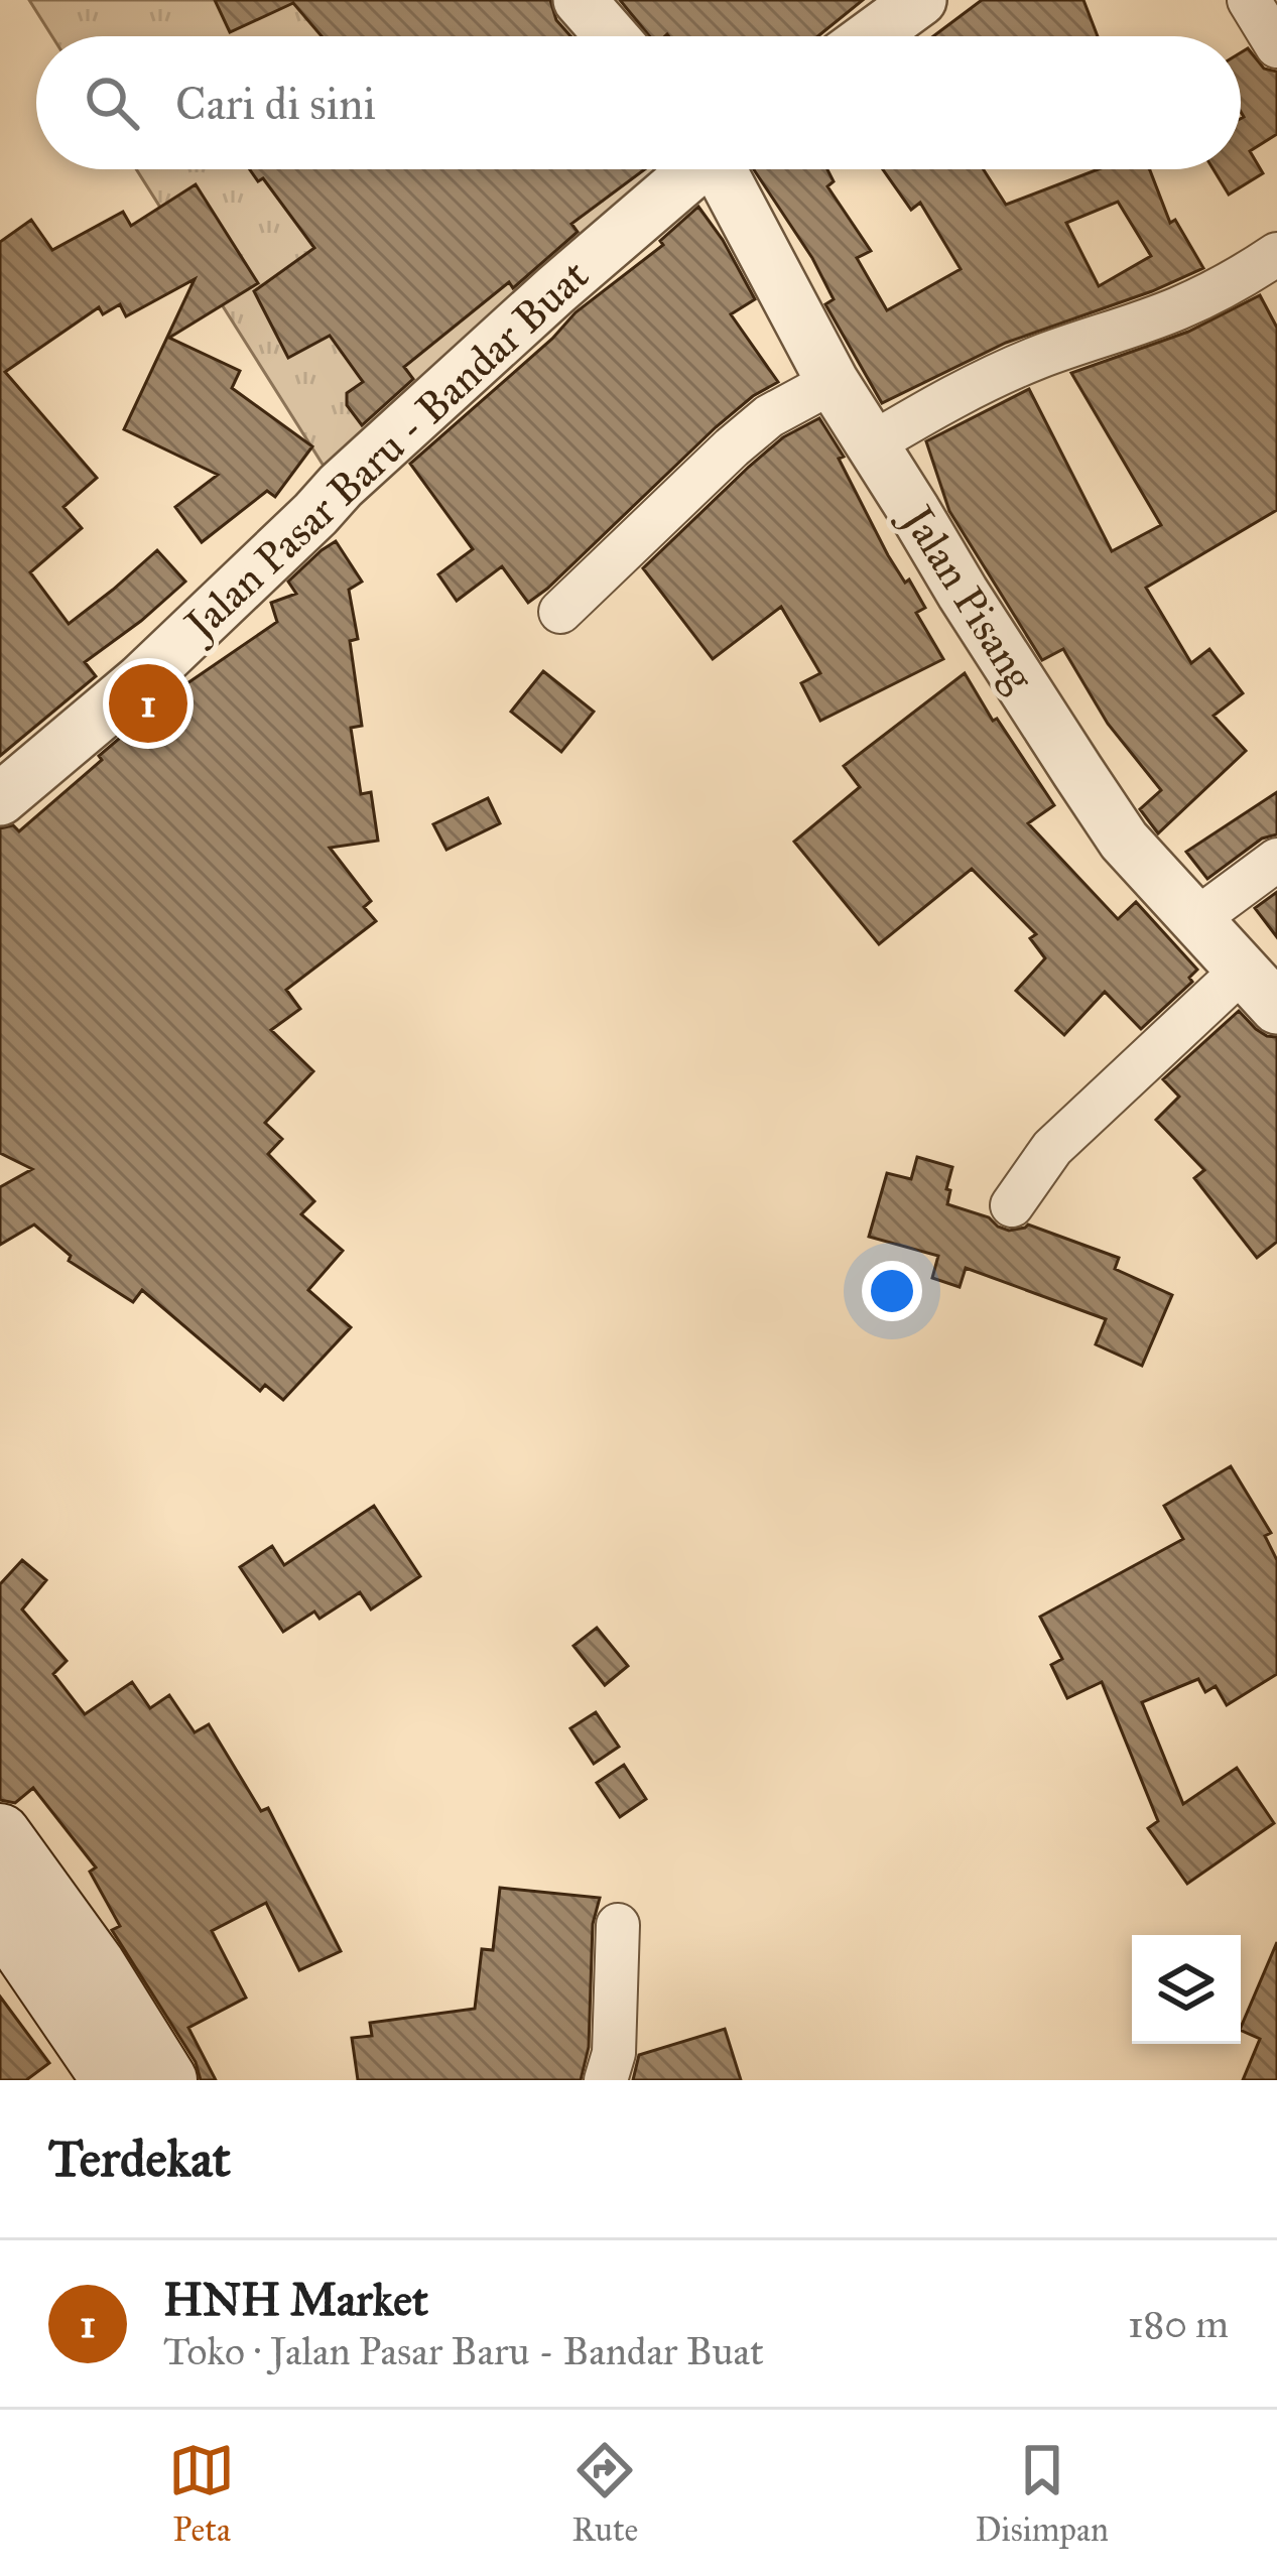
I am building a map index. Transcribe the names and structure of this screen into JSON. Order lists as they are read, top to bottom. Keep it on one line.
{"streets":{"street":["Jalan Pasar Baru - Bandar Buat","Jalan Pisang"]},"page":{"search":"Cari di sini","pins":"1","heading":"Terdekat","list":[{"mark":"1","name":"HNH Market","note":"Toko · Jalan Pasar Baru - Bandar Buat","value":"180 m"}],"nav":["Peta","Rute","Disimpan"]}}
